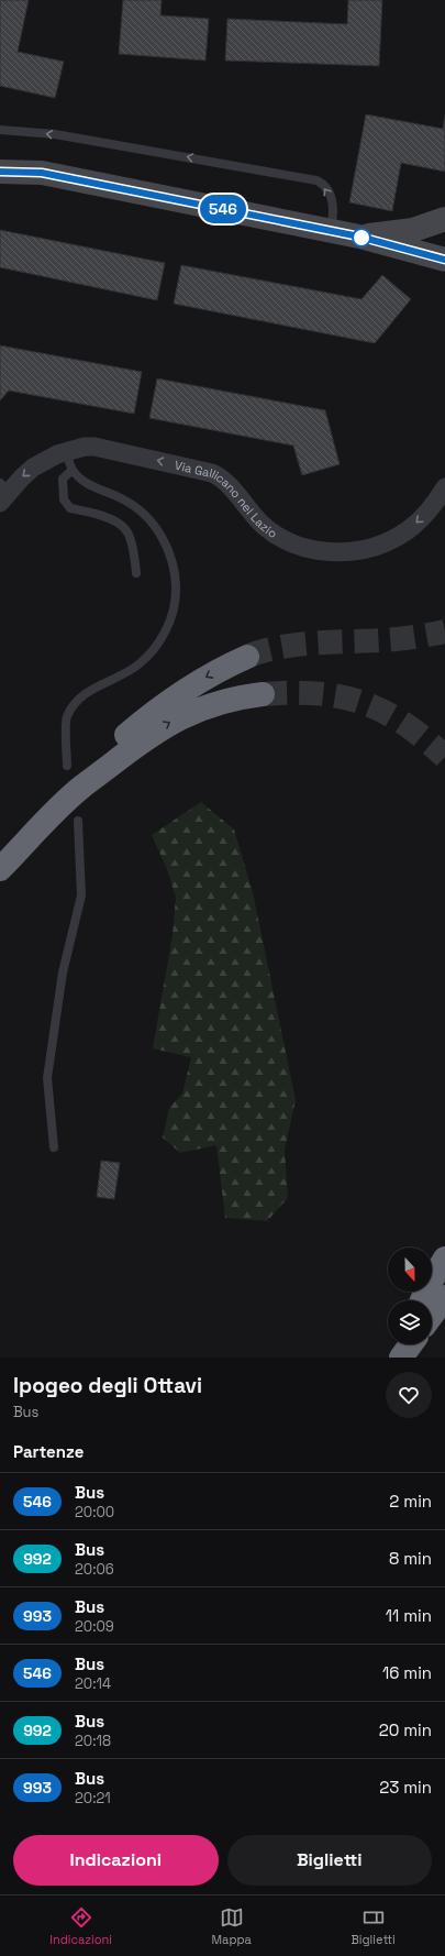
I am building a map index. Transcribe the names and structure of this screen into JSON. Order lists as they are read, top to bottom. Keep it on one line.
{"streets":{"street":["Via Gallicano nel Lazio"]},"one_way":["Via Gallicano nel Lazio"],"lines":["bus line 546"],"north":"bottom","page":{"on_map":"546","heading":[["Ipogeo degli Ottavi","Bus"],"Partenze"],"list":[{"mark":"546","name":"Bus","note":"20:00","value":"2 min"},{"mark":"992","name":"Bus","note":"20:06","value":"8 min"},{"mark":"993","name":"Bus","note":"20:09","value":"11 min"},{"mark":"546","name":"Bus","note":"20:14","value":"16 min"},{"mark":"992","name":"Bus","note":"20:18","value":"20 min"},{"mark":"993","name":"Bus","note":"20:21","value":"23 min"}],"buttons":["Indicazioni","Biglietti"],"tabs":["Indicazioni","Mappa","Biglietti"]}}
